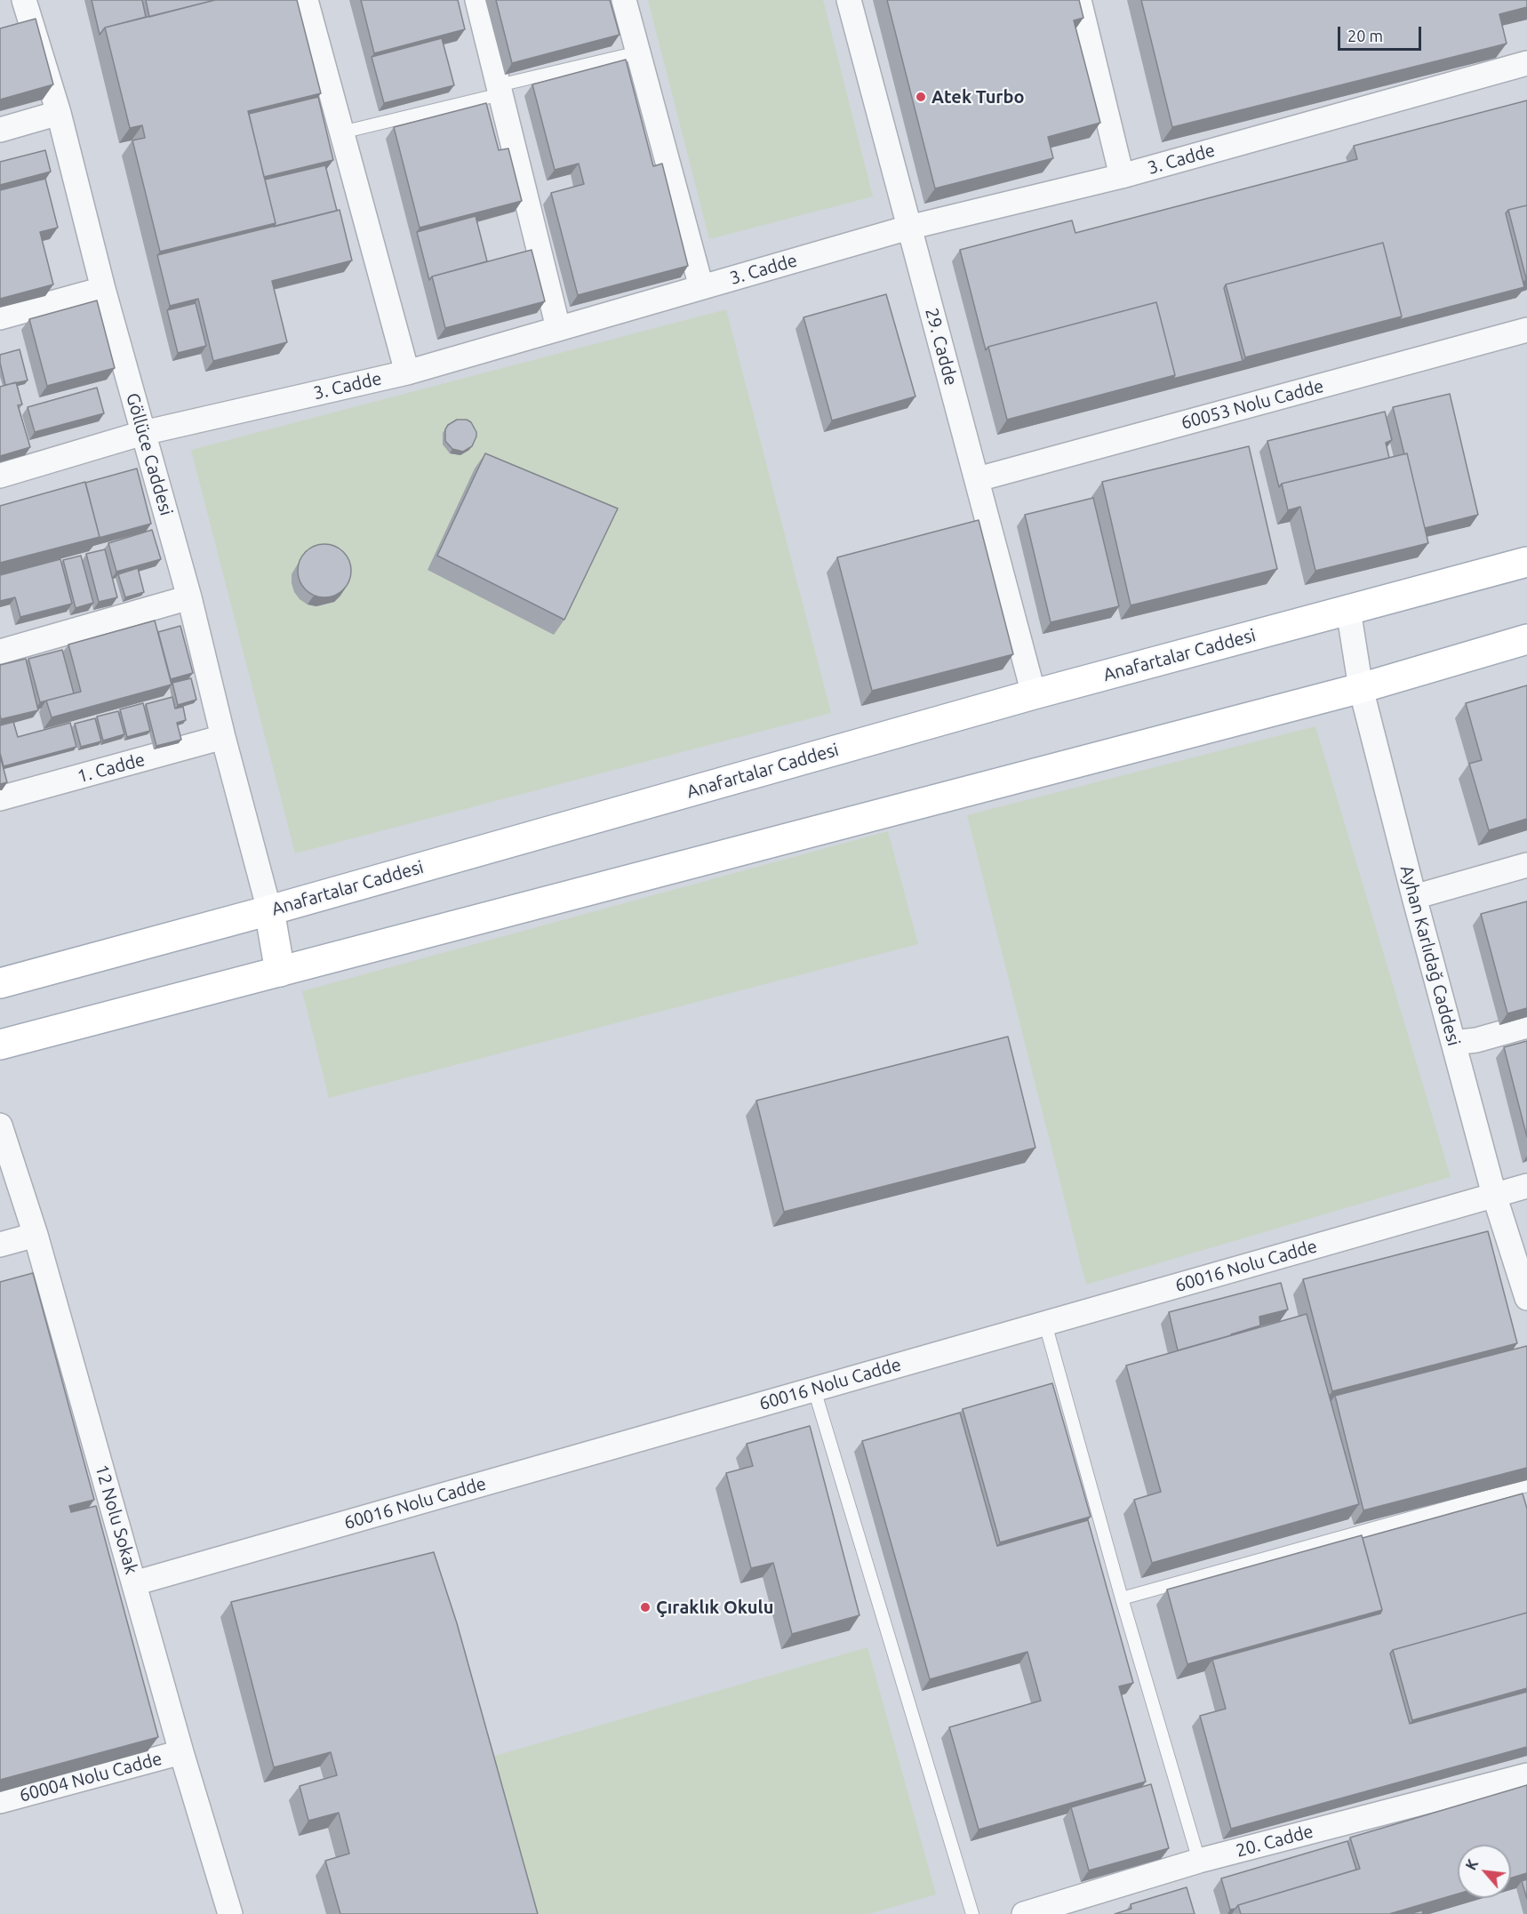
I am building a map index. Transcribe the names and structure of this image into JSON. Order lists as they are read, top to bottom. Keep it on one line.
{"streets":{"main road":["Anafartalar Caddesi"],"street":["3. Cadde","29. Cadde","60053 Nolu Cadde","Göllüce Caddesi","1. Cadde","Ayhan Karlıdağ Caddesi","60016 Nolu Cadde","12 Nolu Sokak","60004 Nolu Cadde","20. Cadde"]},"crossings":[["3. Cadde","29. Cadde"],["3. Cadde","Göllüce Caddesi"],["29. Cadde","60053 Nolu Cadde"],["29. Cadde","Anafartalar Caddesi"],["Göllüce Caddesi","Anafartalar Caddesi"],["Göllüce Caddesi","1. Cadde"],["Anafartalar Caddesi","Ayhan Karlıdağ Caddesi"],["Ayhan Karlıdağ Caddesi","60016 Nolu Cadde"],["60016 Nolu Cadde","12 Nolu Sokak"],["12 Nolu Sokak","60004 Nolu Cadde"]],"places":["Atek Turbo","Çıraklık Okulu"],"scale_bar":"20 m","north":"top left"}
